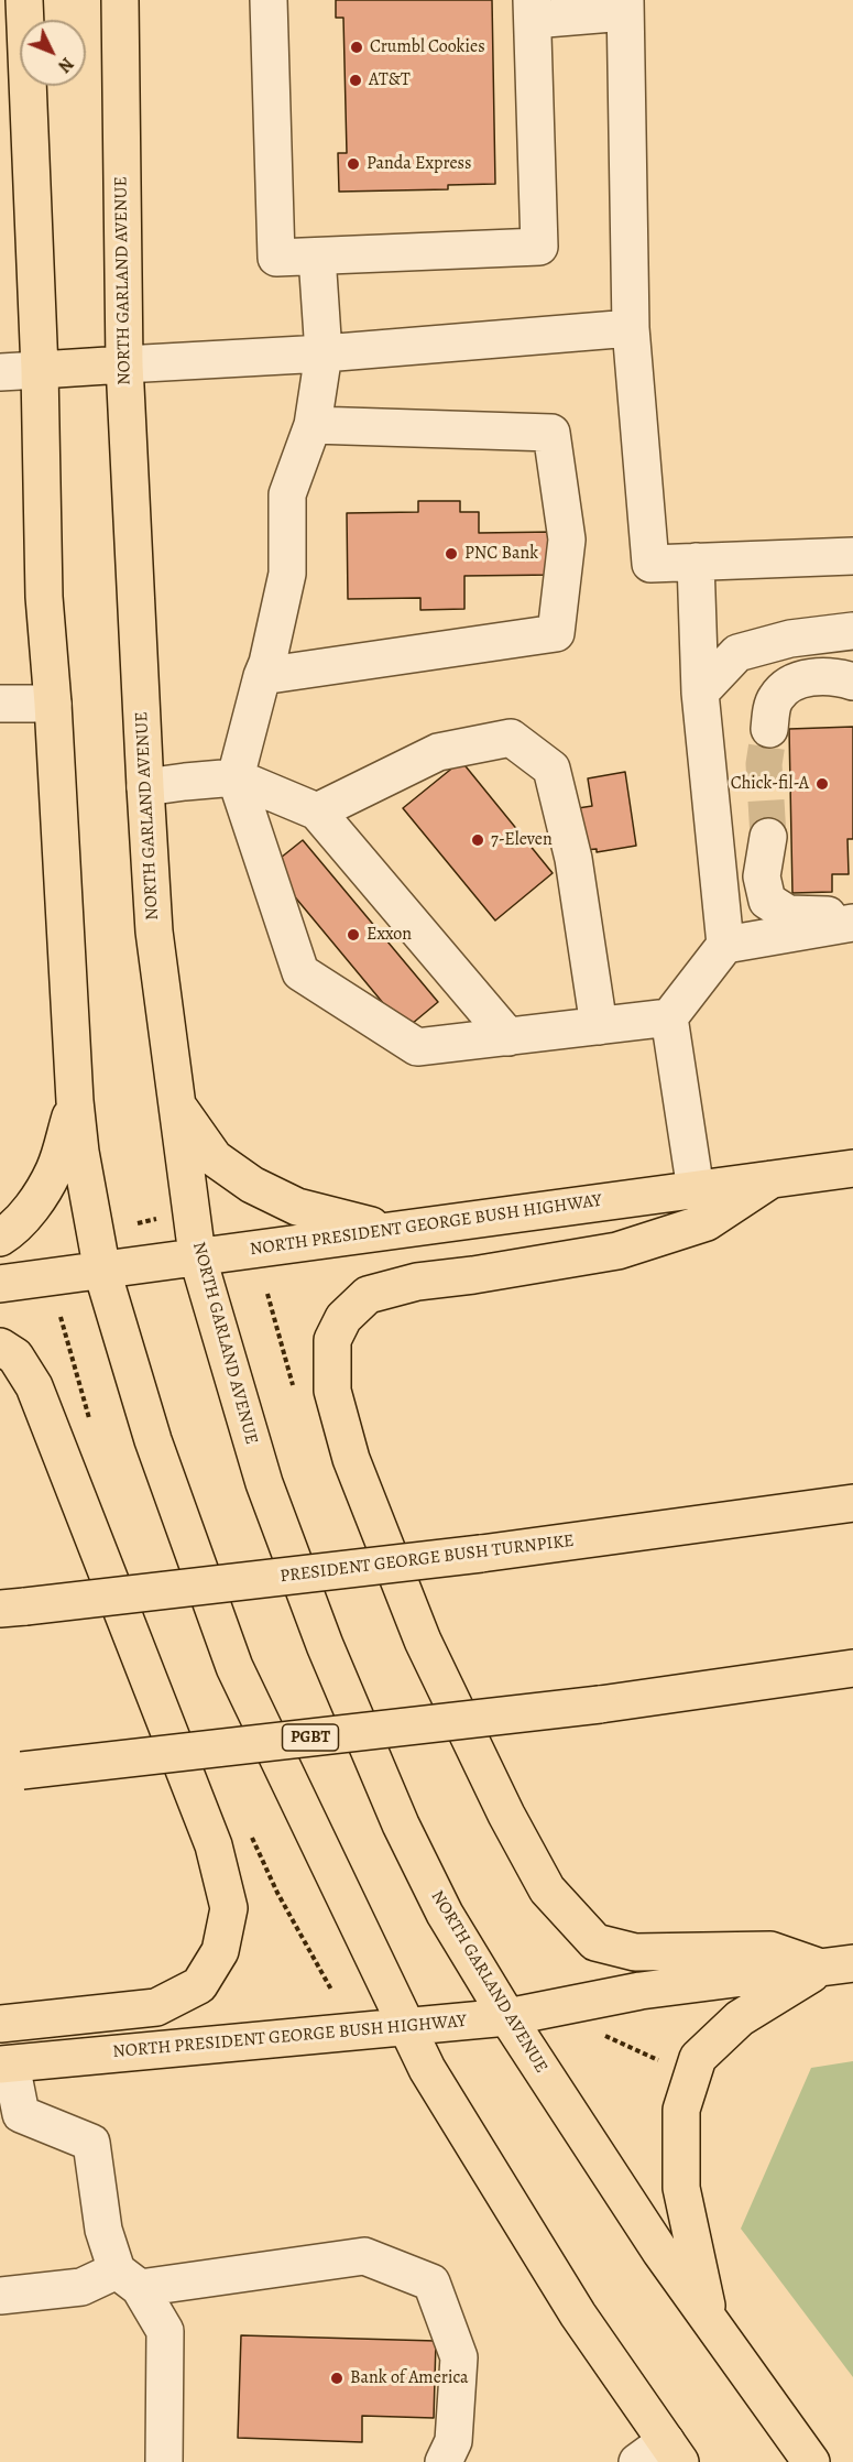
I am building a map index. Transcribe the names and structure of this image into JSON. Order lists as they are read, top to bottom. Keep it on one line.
{"streets":{"main road":["NORTH GARLAND AVENUE","NORTH PRESIDENT GEORGE BUSH HIGHWAY","PRESIDENT GEORGE BUSH TURNPIKE","PGBT"]},"crossings":[["NORTH GARLAND AVENUE","NORTH PRESIDENT GEORGE BUSH HIGHWAY"]],"places":["Crumbl Cookies","AT&T","Panda Express","PNC Bank","Chick-fil-A","7-Eleven","Exxon","Bank of America"],"north":"bottom right"}
